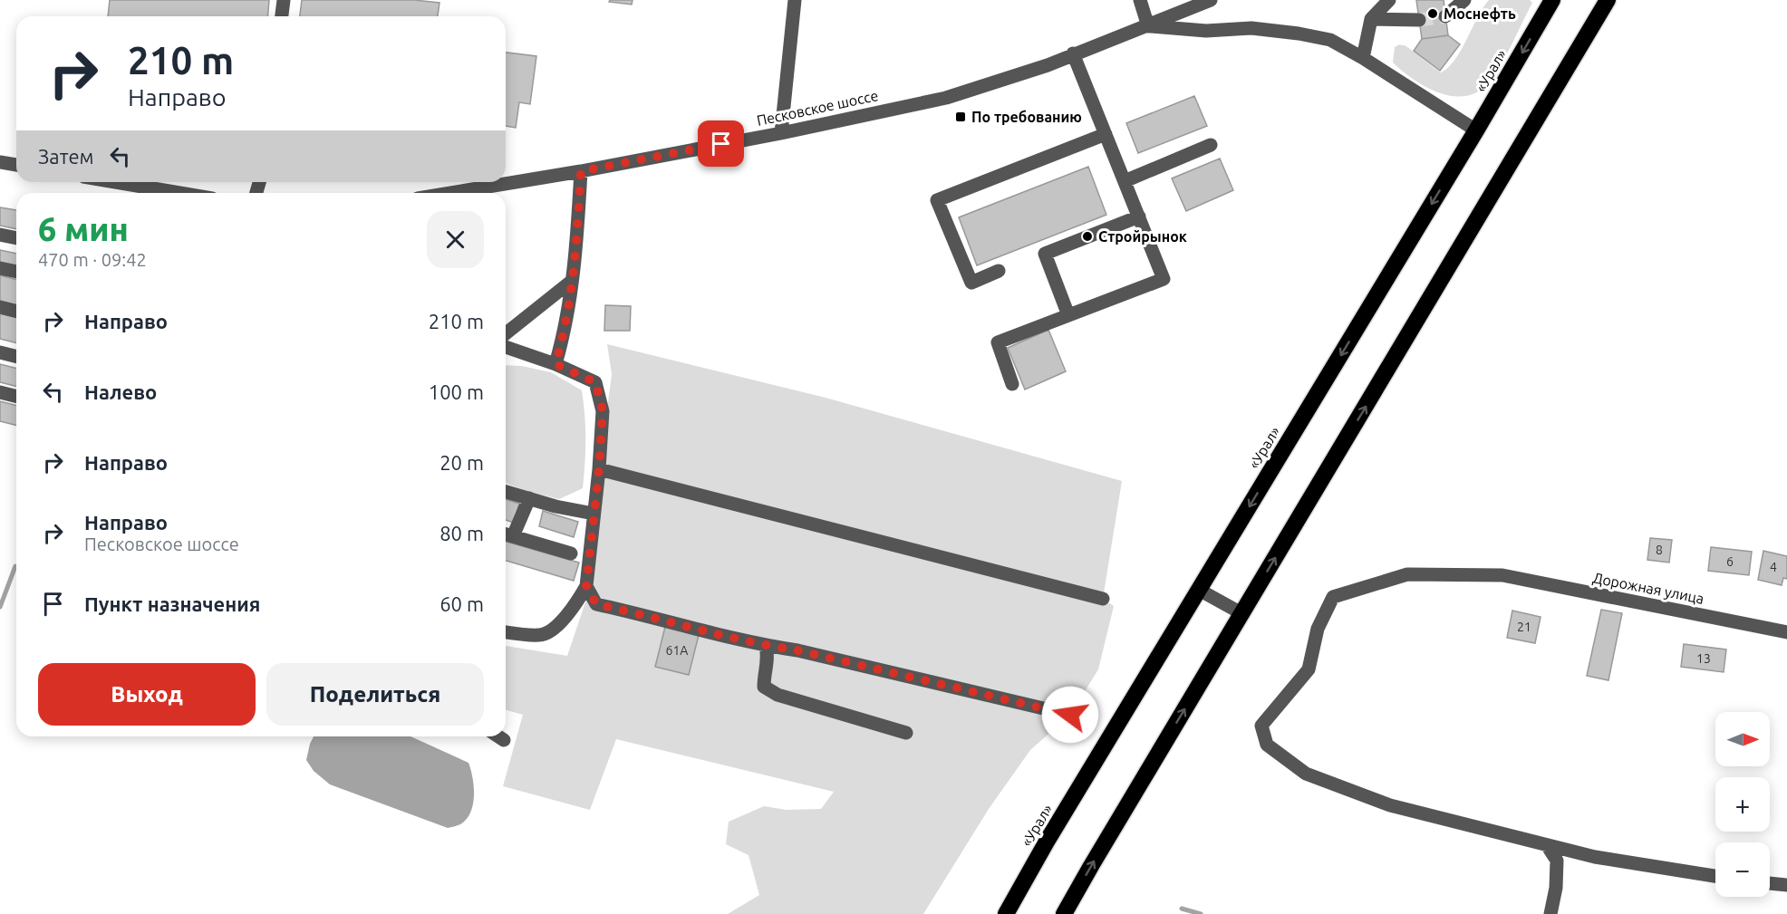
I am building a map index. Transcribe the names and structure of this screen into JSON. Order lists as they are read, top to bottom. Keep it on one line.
{"streets":{"highway":["«Урал»"],"street":["Песковское шоссе","Дорожная улица"]},"places":{"other":["Моснефть","Стройрынок"],"transit":["По требованию"]},"house_numbers":["8","6","4","21","61А","13"],"north":"right","page":{"turn":["210 m","Направо"],"then":"Затем","heading":["6 мин","470 m · 09:42"],"list":[{"name":"Направо","value":"210 m"},{"name":"Налево","value":"100 m"},{"name":"Направо","value":"20 m"},{"name":"Направо","note":"Песковское шоссе","value":"80 m"},{"name":"Пункт назначения","value":"60 m"}],"buttons":["Выход","Поделиться"],"map_buttons":["+","−"]}}
